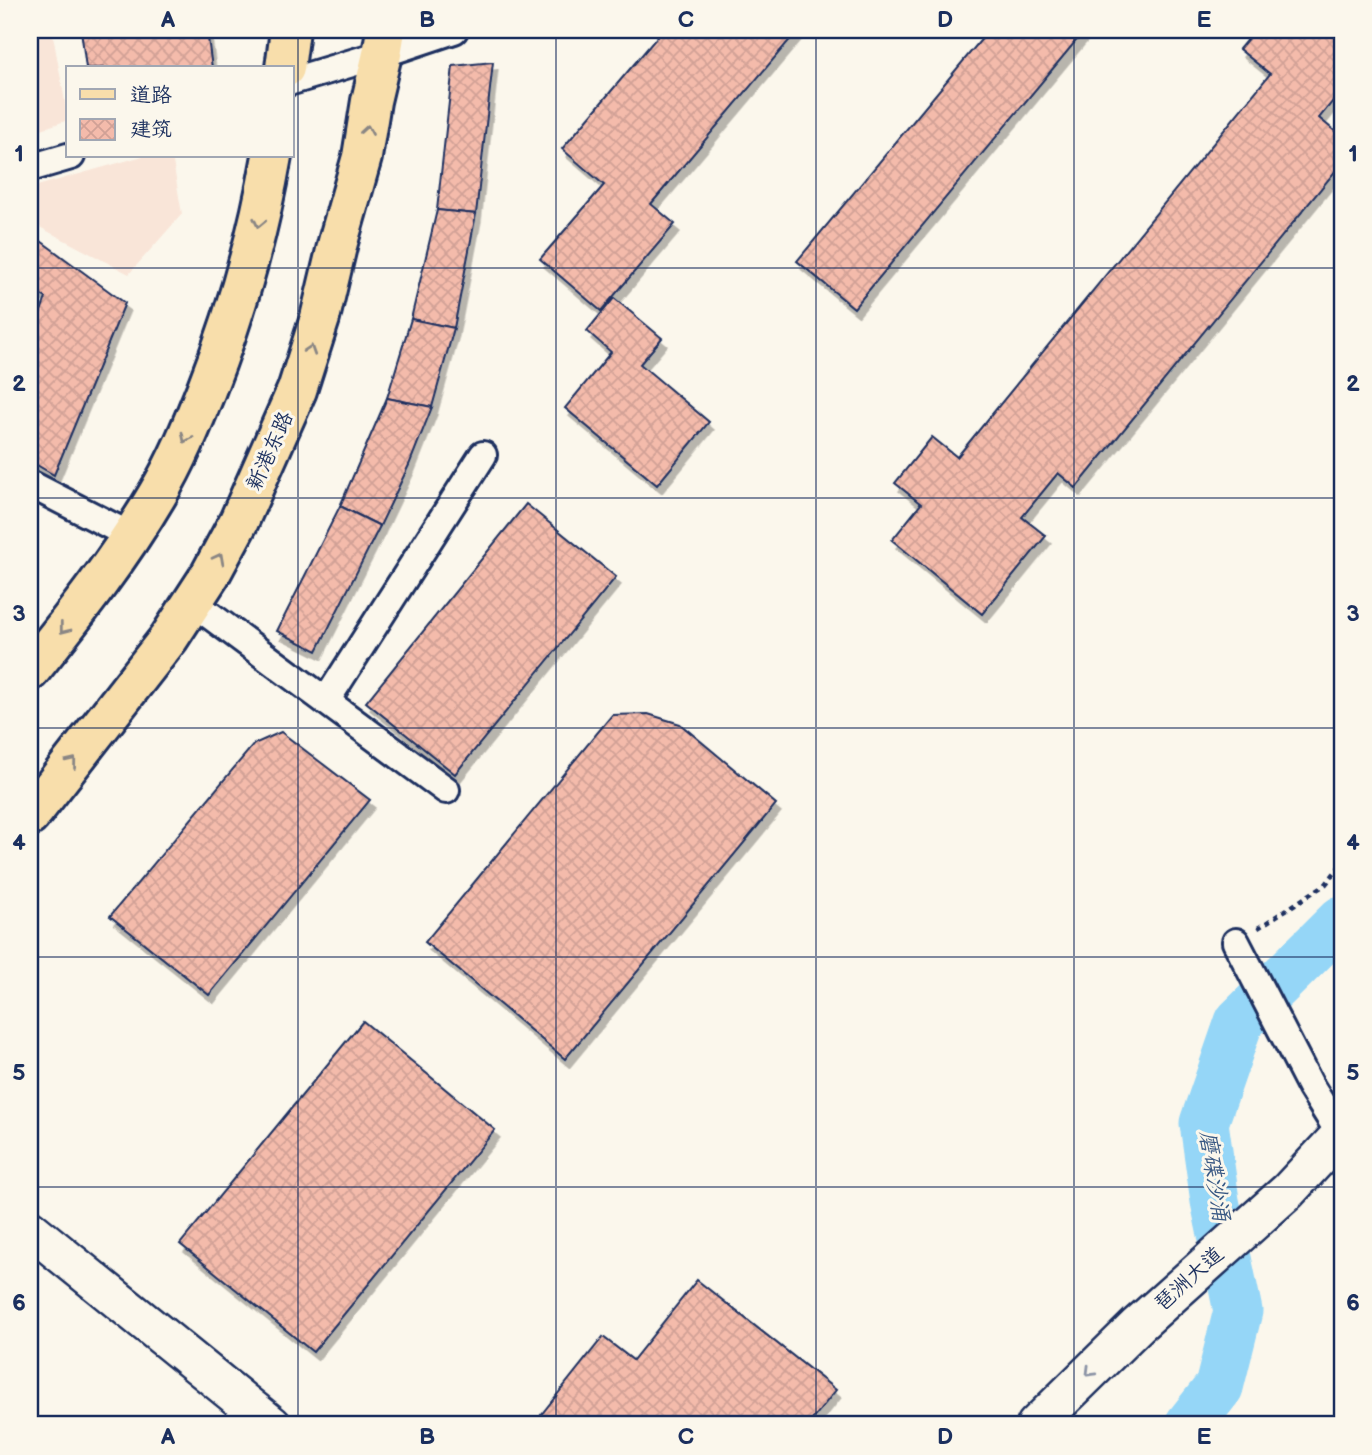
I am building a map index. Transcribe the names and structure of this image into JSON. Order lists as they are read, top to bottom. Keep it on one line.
{"streets":{"main road":["新港东路"],"street":["琶洲大道"]},"one_way":["琶洲大道"],"water":["磨碟沙涌"],"legend":["道路","建筑"],"grid":{"columns":["A","B","C","D","E"],"rows":["1","2","3","4","5","6"]}}
